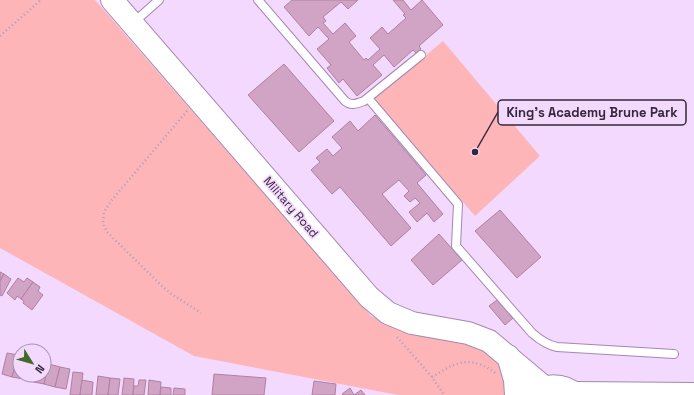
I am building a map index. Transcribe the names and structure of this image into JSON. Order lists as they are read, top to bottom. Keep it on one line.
{"streets":{"street":["Military Road"]},"places":["King's Academy Brune Park"],"north":"bottom right"}
